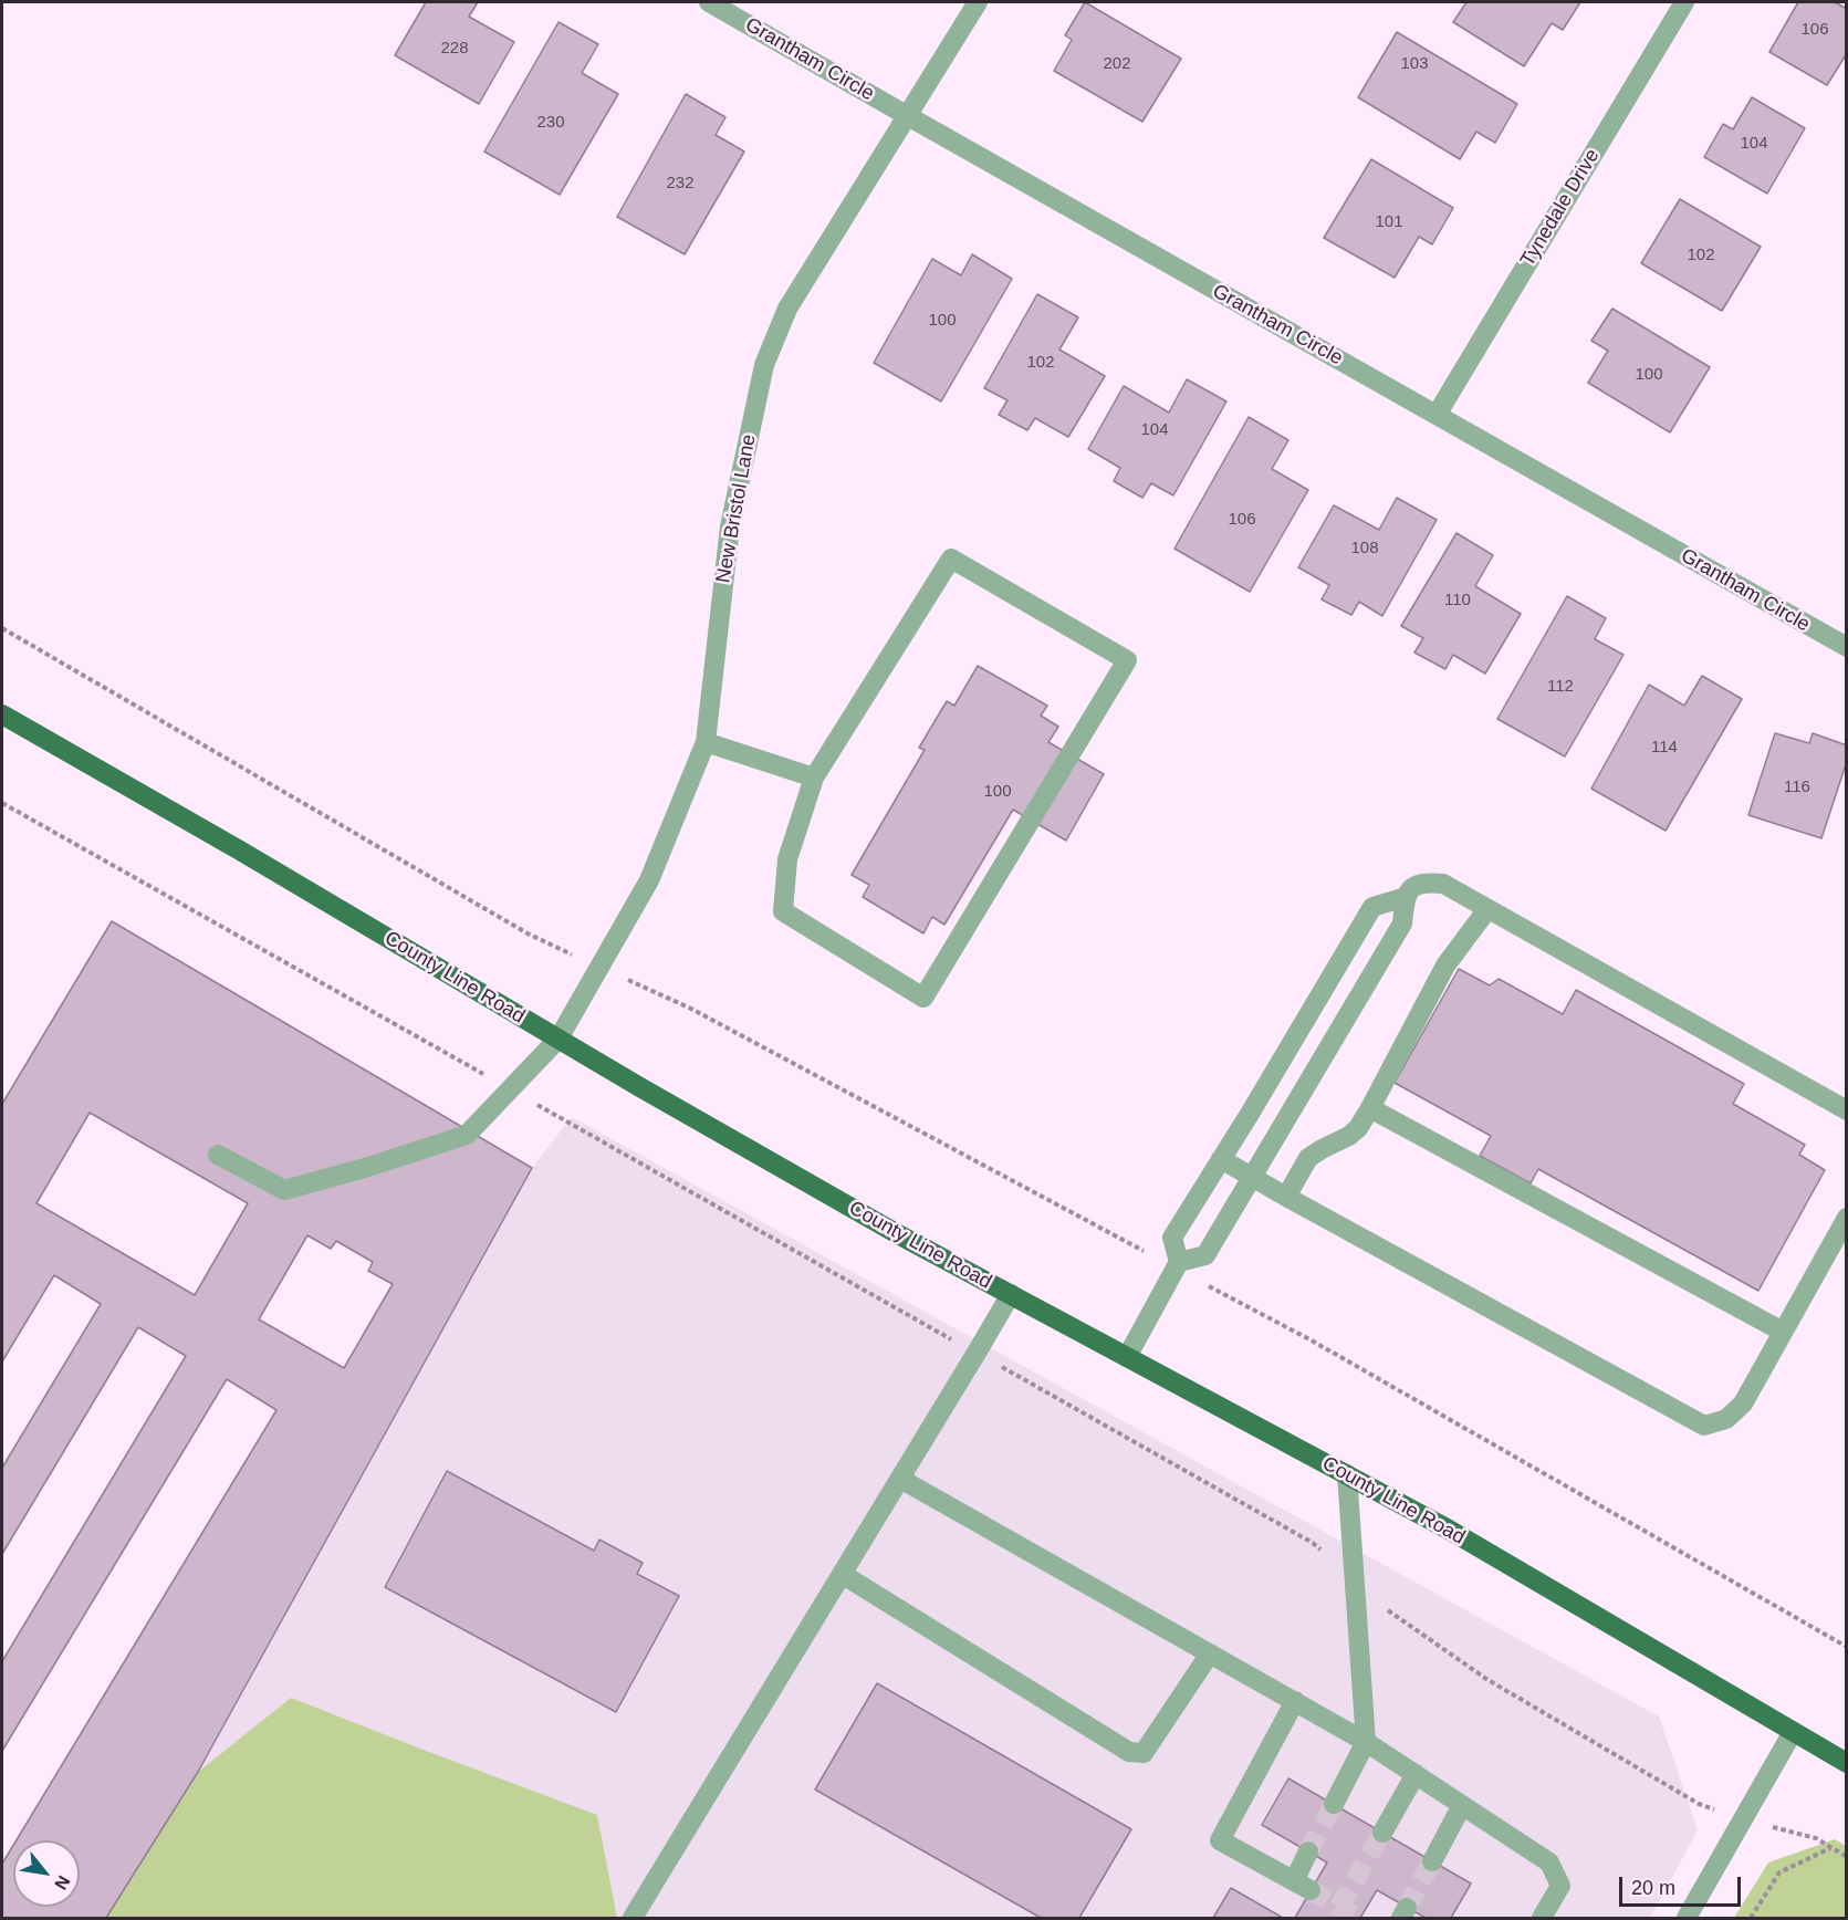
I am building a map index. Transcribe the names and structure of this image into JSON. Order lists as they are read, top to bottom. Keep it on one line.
{"streets":{"main road":["County Line Road"],"street":["Grantham Circle","Tynedale Drive","New Bristol Lane"]},"crossings":[["Grantham Circle","Tynedale Drive"],["Grantham Circle","New Bristol Lane"],["New Bristol Lane","County Line Road"]],"house_numbers":["106","228","202","103","230","104","232","101","102","100","102","100","104","106","108","110","112","114","116","100"],"scale_bar":"20 m","north":"bottom right"}
